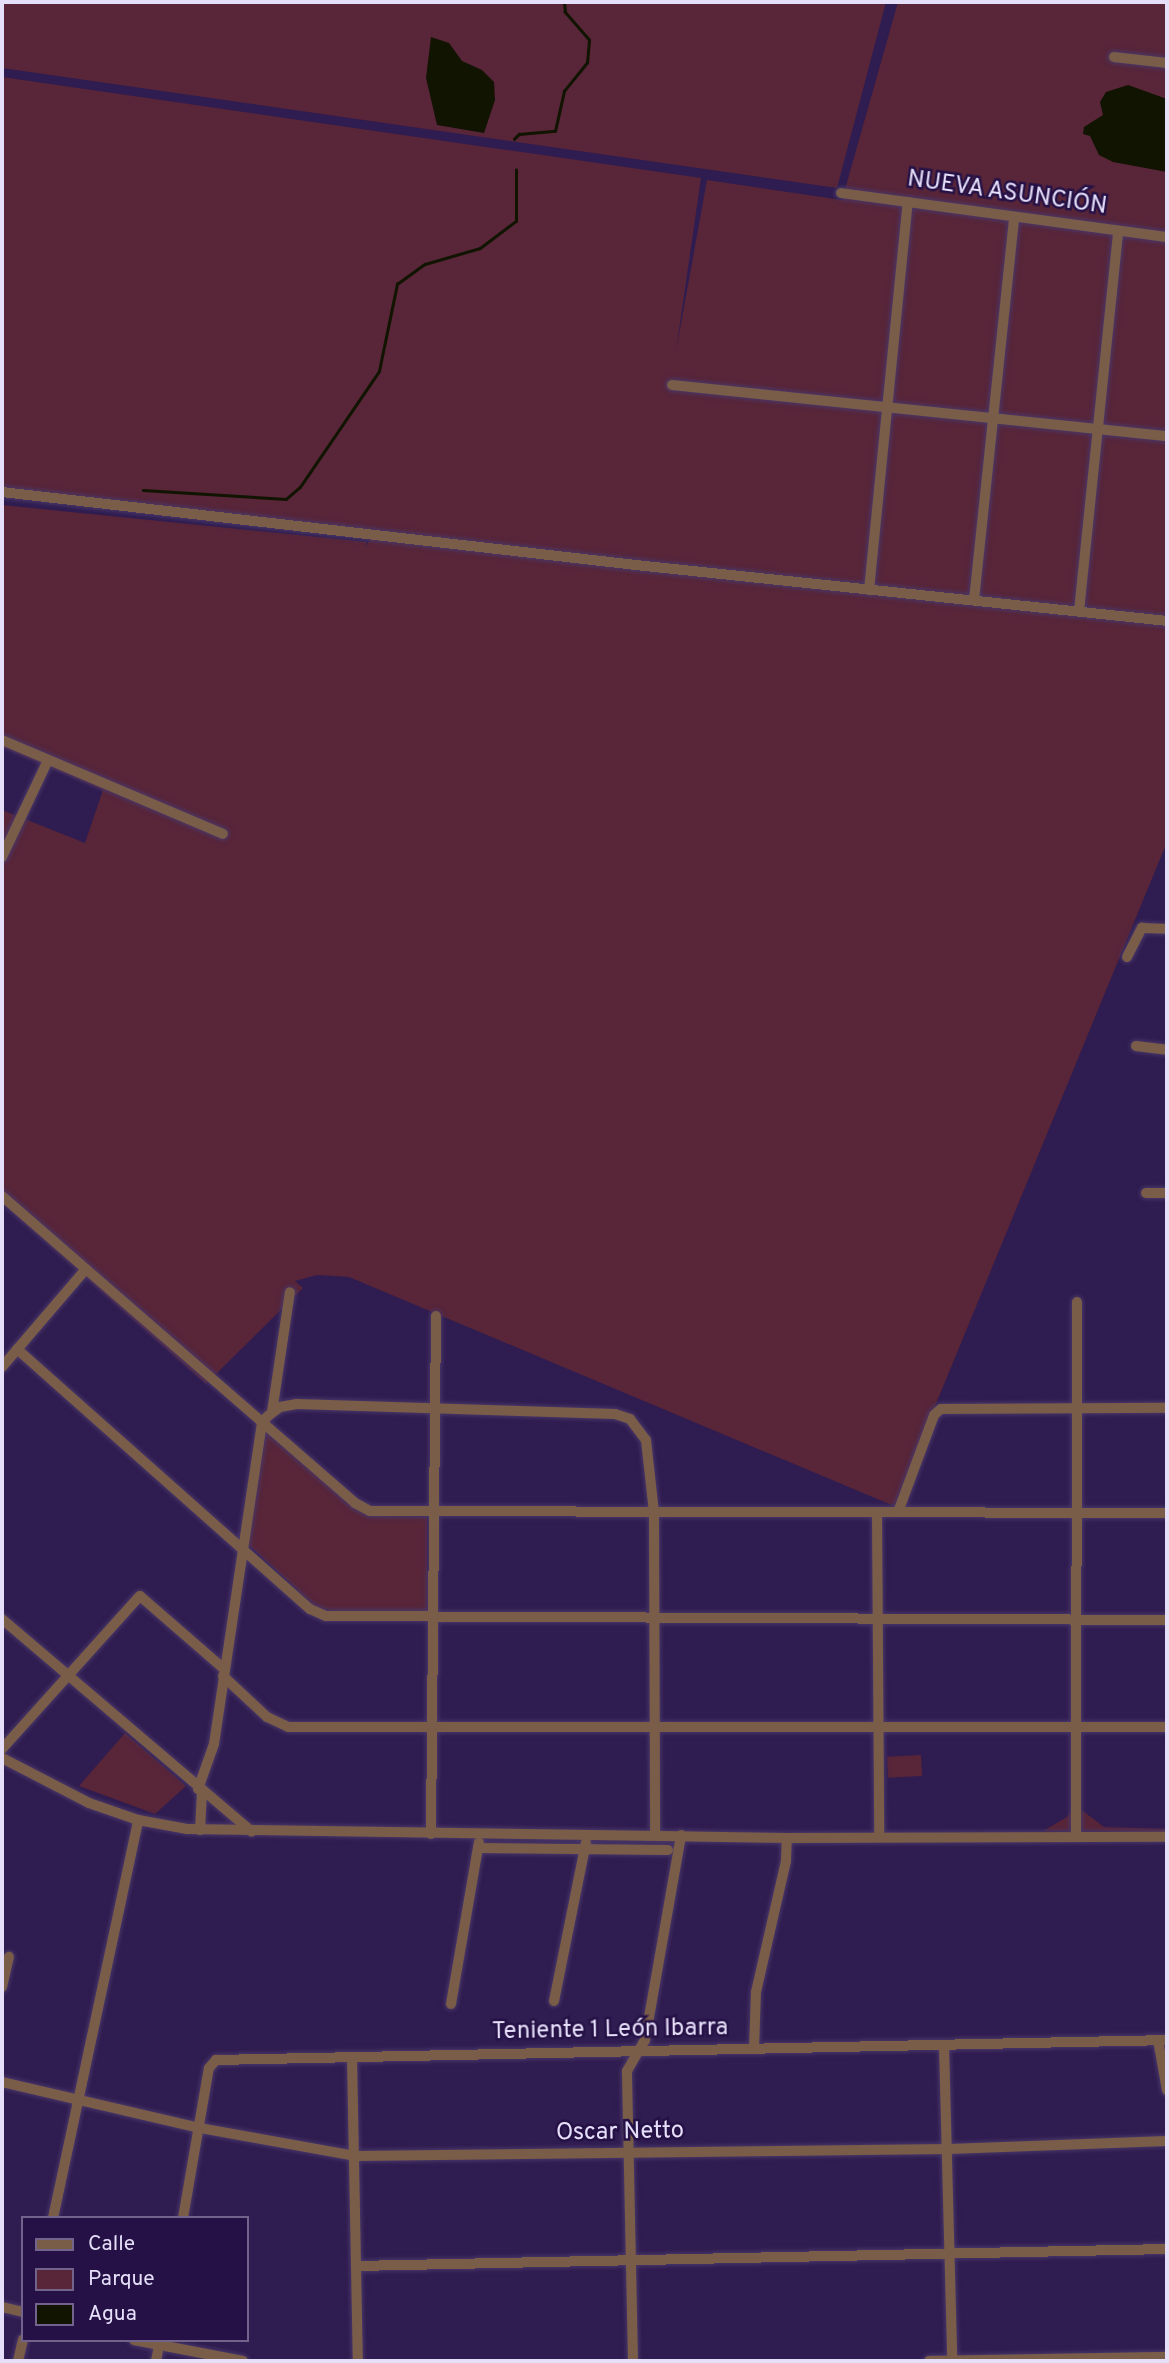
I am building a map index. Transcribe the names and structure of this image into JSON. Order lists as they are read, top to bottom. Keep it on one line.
{"streets":{"street":["NUEVA ASUNCIÓN","Teniente 1 León Ibarra","Oscar Netto"]},"crossings":[["Teniente 1 León Ibarra","Oscar Netto"]],"legend":["Calle","Parque","Agua"]}
